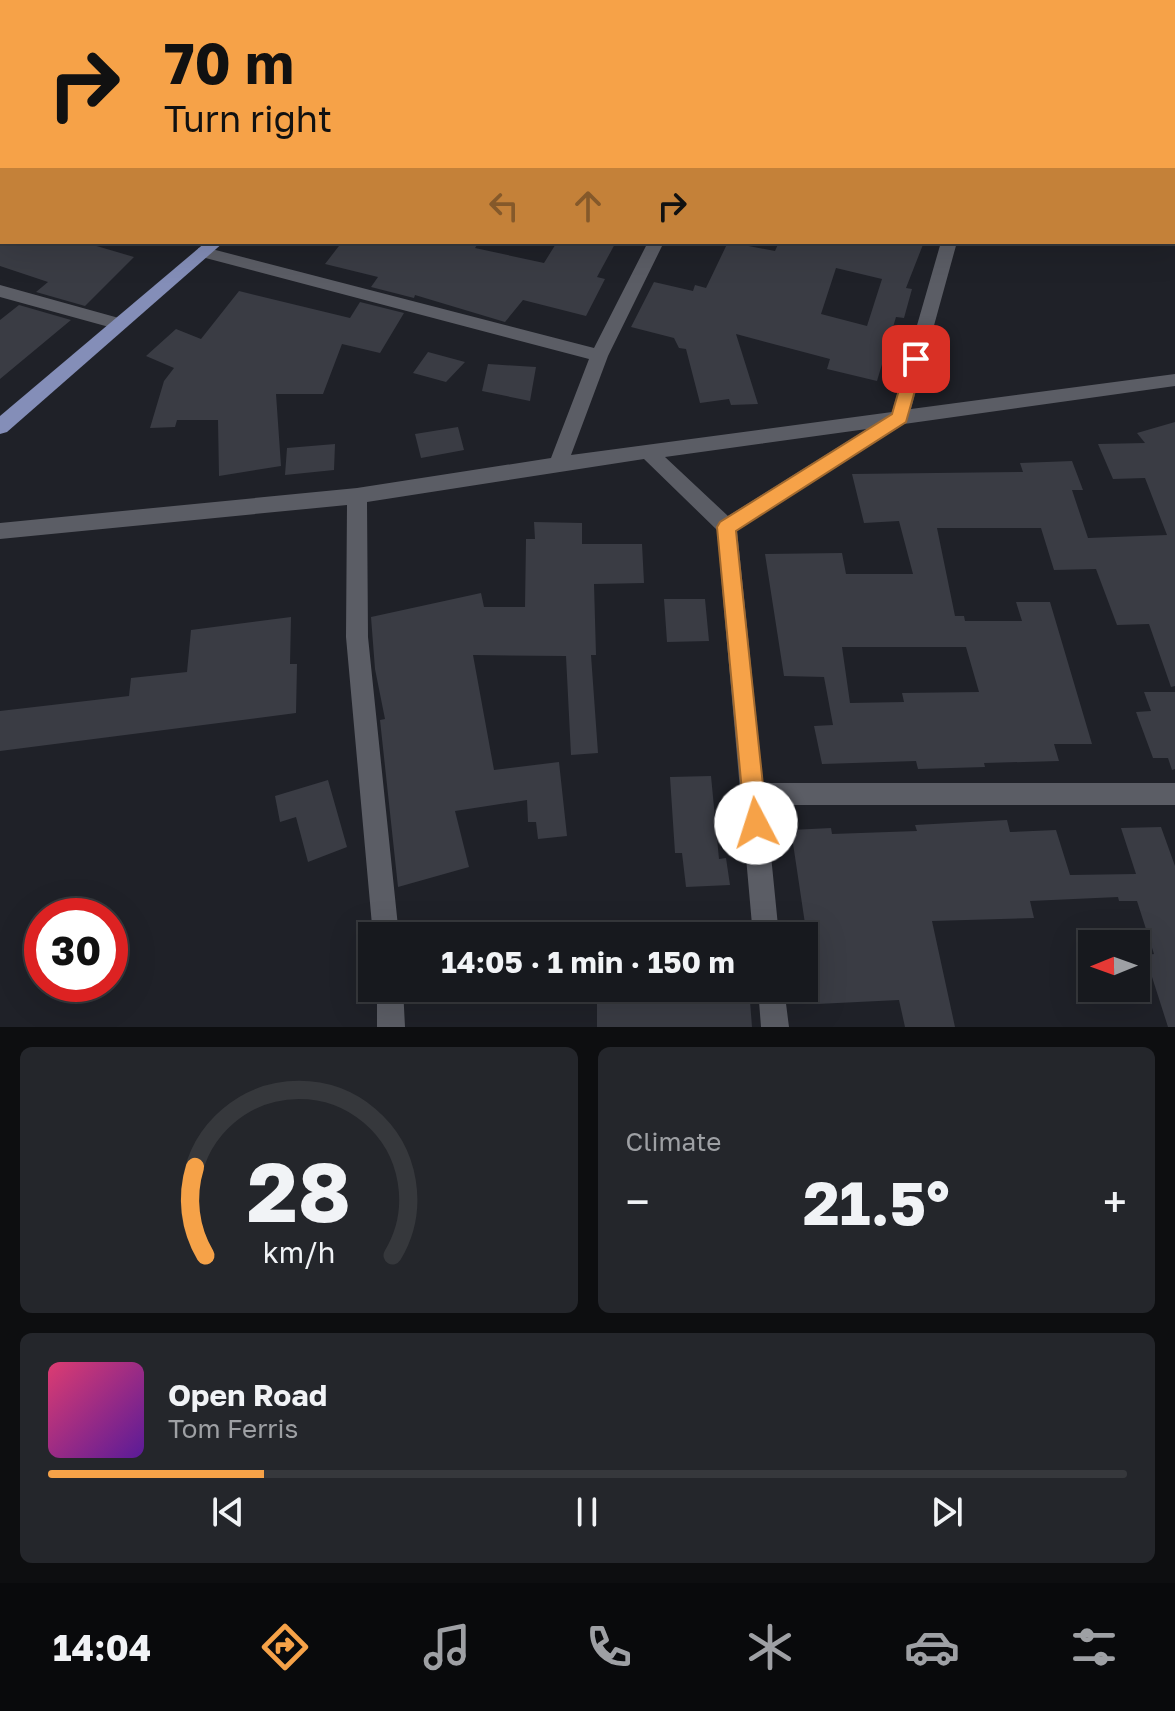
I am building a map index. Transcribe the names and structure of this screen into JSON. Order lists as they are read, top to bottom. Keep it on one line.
{"north":"left","page":{"turn":["70 m","Turn right"],"limit":"30","trip":"14:05 · 1 min · 150 m","tile":"Climate","heat":["−","21.5°","+"],"song":["Open Road","Tom Ferris"],"tabs":"14:04","gauge":["28","km/h"]}}
